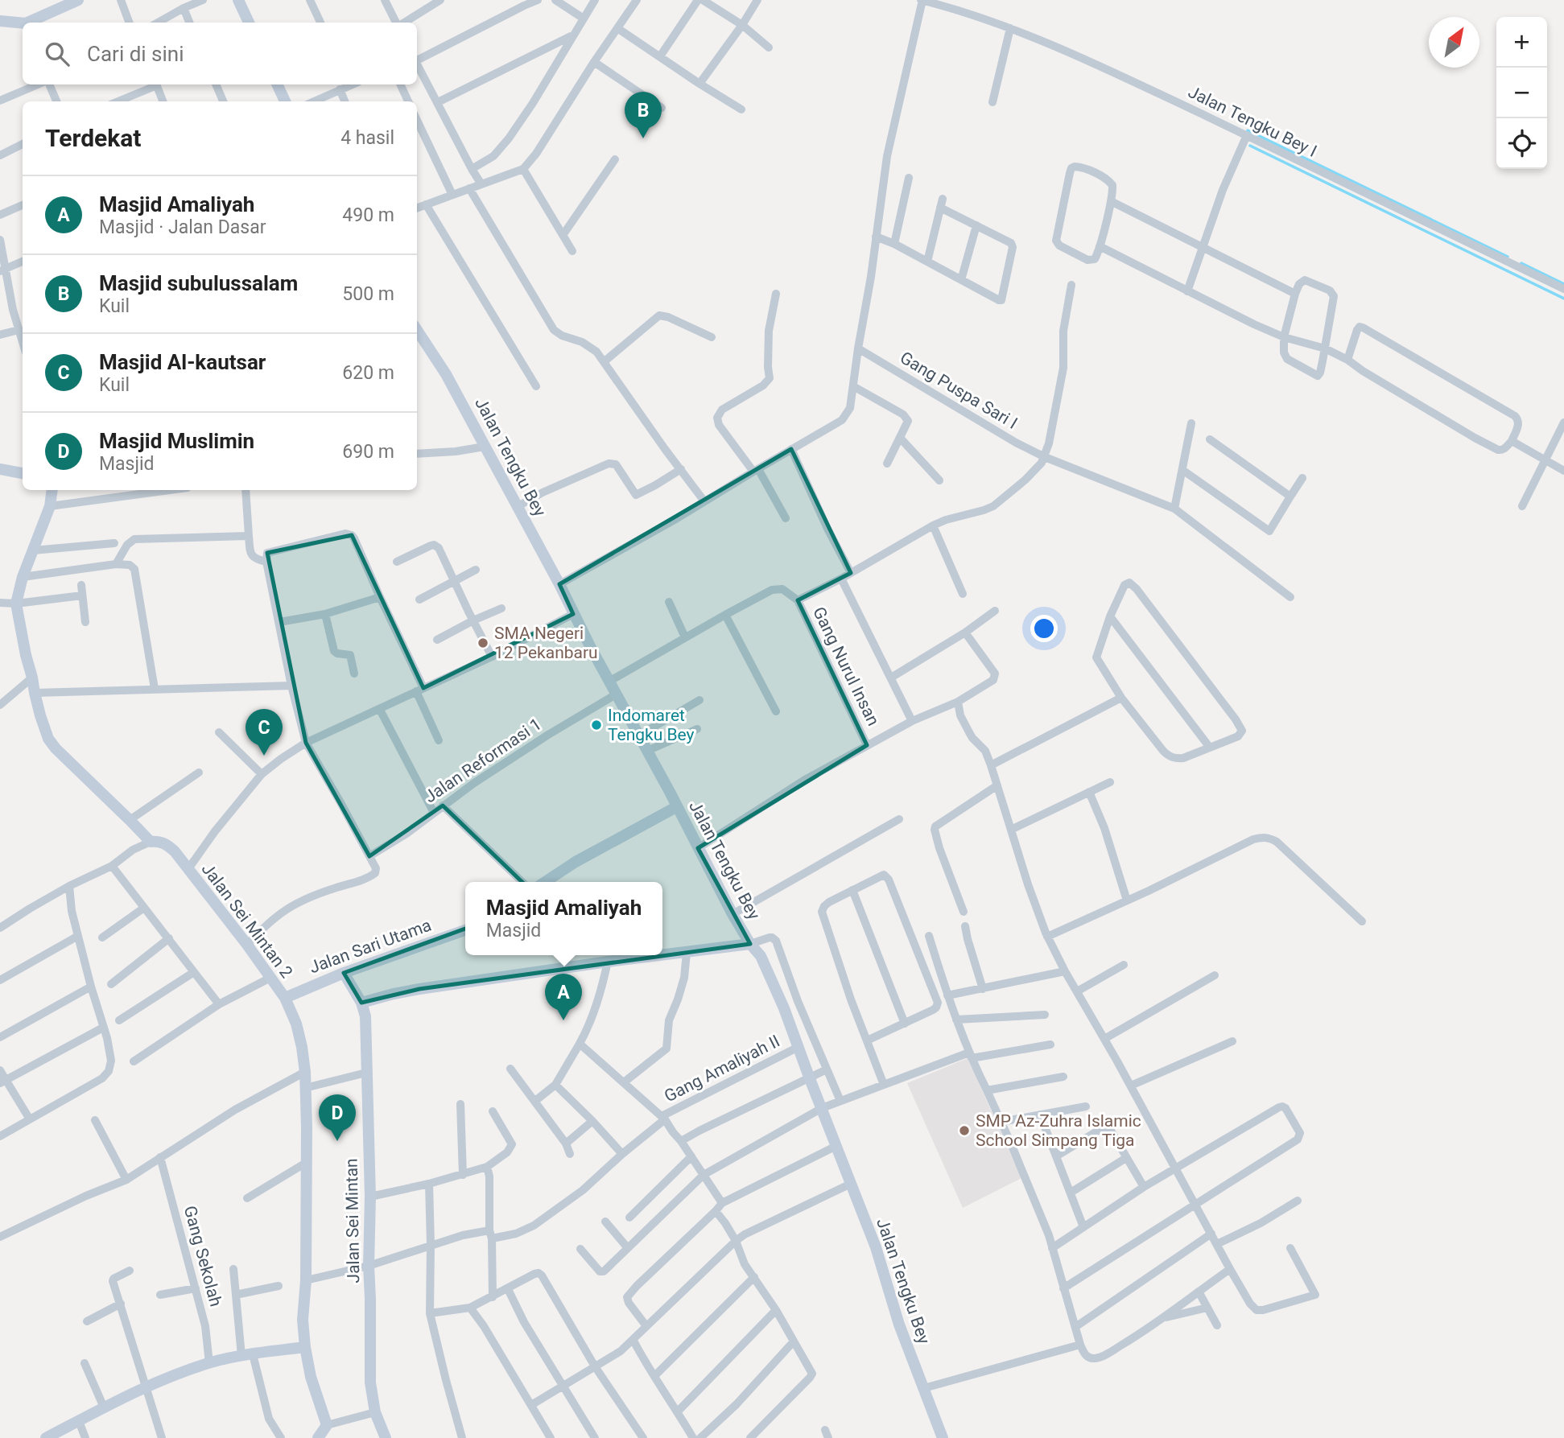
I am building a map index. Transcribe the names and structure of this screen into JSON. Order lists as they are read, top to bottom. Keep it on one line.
{"streets":{"street":["Jalan Tengku Bey I","Gang Puspa Sari I","Jalan Tengku Bey","Gang Nurul Insan","Jalan Reformasi 1","Jalan Sei Mintan 2","Jalan Sari Utama","Gang Amaliyah II","Jalan Sei Mintan","Gang Sekolah"]},"crossings":[["Jalan Tengku Bey","Jalan Reformasi 1"],["Jalan Tengku Bey","Gang Amaliyah II"],["Jalan Sei Mintan 2","Jalan Sari Utama"],["Jalan Sei Mintan 2","Gang Amaliyah II"],["Jalan Sari Utama","Jalan Sei Mintan"],["Gang Amaliyah II","Jalan Sei Mintan"]],"places":["SMA Negeri 12 Pekanbaru","Indomaret Tengku Bey","SMP Az-Zuhra Islamic School Simpang Tiga"],"north":"top right","page":{"map_buttons":["+","−"],"search":"Cari di sini","pins":["B","C","A","D"],"heading":["Terdekat","4 hasil"],"list":[{"mark":"A","name":"Masjid Amaliyah","note":"Masjid · Jalan Dasar","value":"490 m"},{"mark":"B","name":"Masjid subulussalam","note":"Kuil","value":"500 m"},{"mark":"C","name":"Masjid Al-kautsar","note":"Kuil","value":"620 m"},{"mark":"D","name":"Masjid Muslimin","note":"Masjid","value":"690 m"}],"popup":["Masjid Amaliyah","Masjid"]}}
